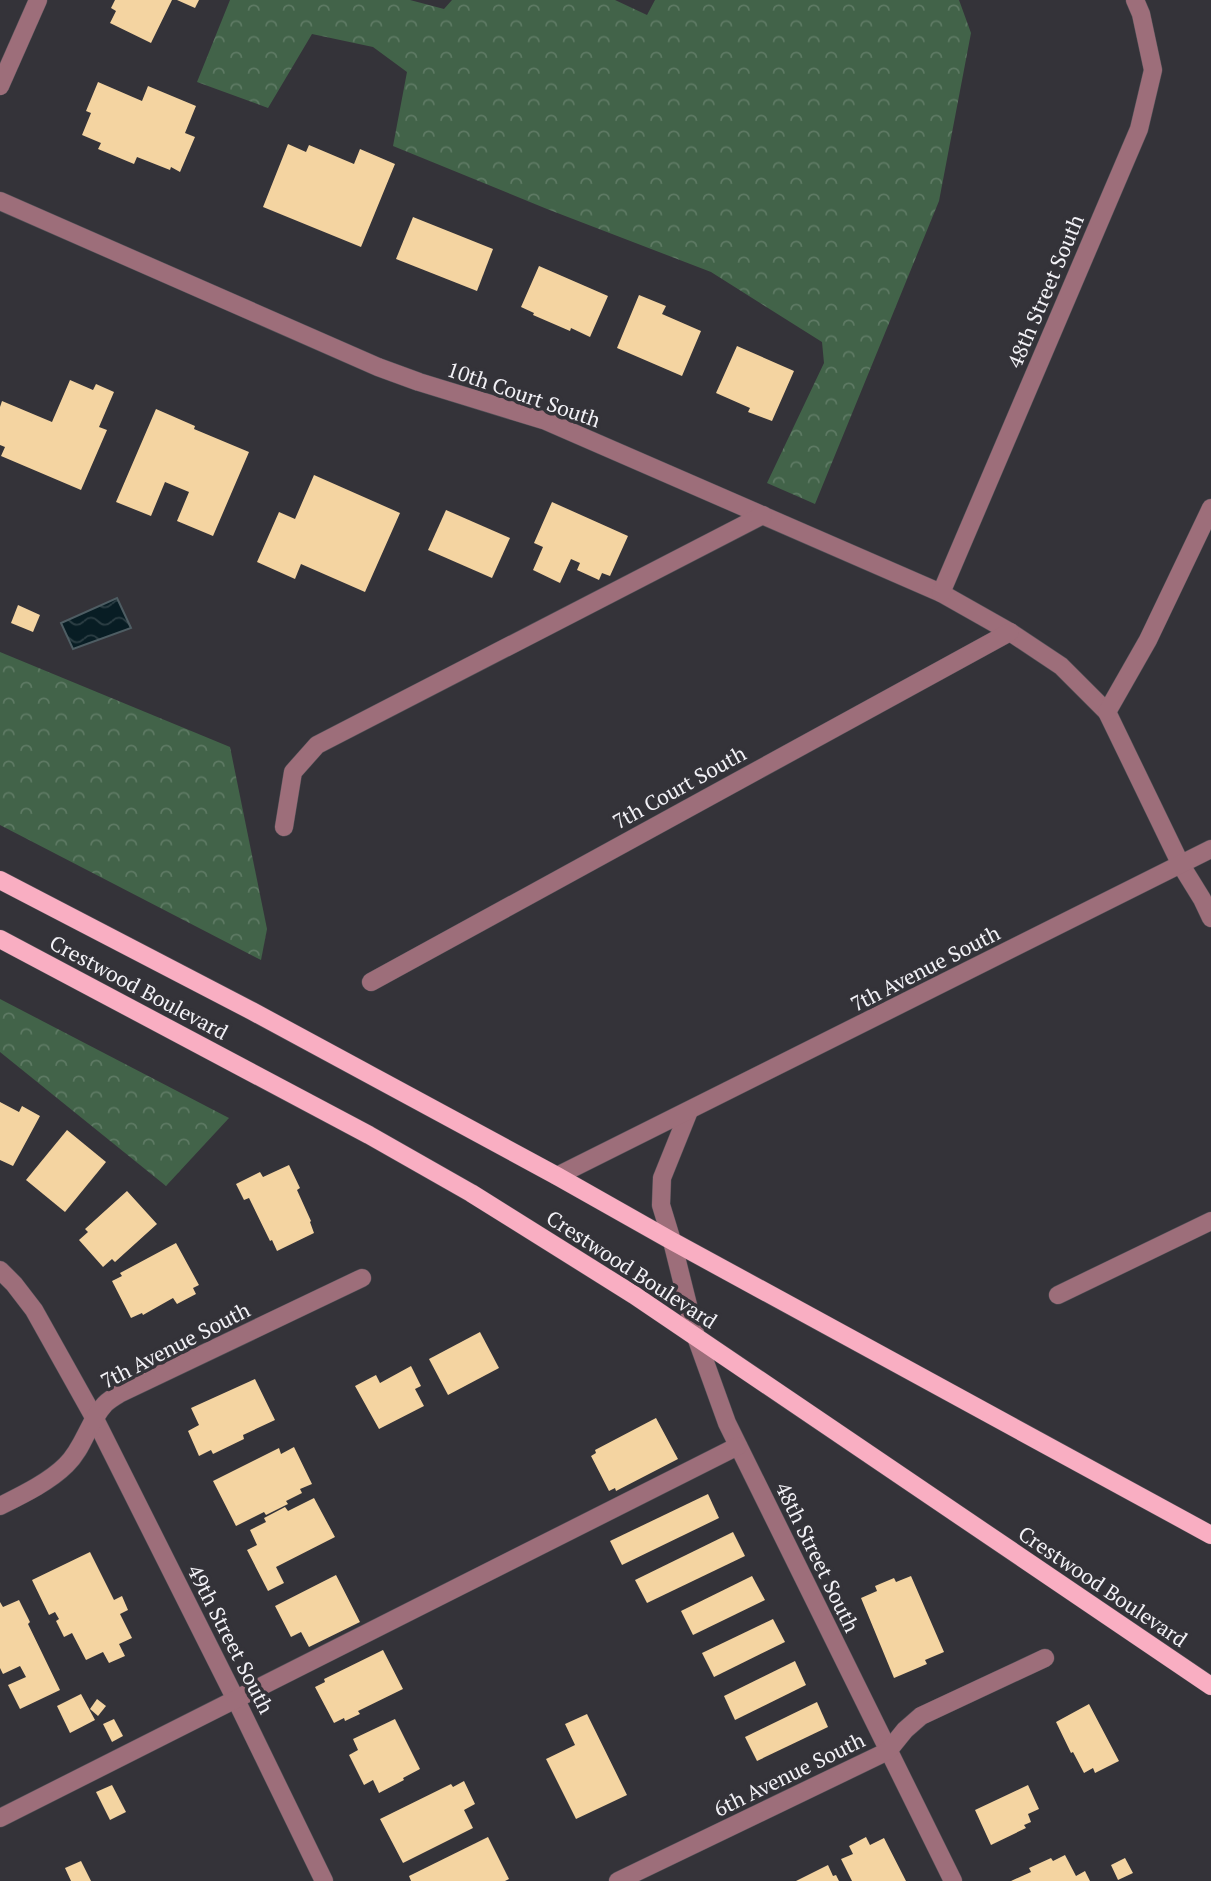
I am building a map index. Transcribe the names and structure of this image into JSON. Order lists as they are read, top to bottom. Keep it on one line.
{"streets":{"main road":["Crestwood Boulevard"],"street":["48th Street South","10th Court South","7th Court South","7th Avenue South","49th Street South","6th Avenue South"]},"crossings":[["48th Street South","10th Court South"],["48th Street South","Crestwood Boulevard"],["48th Street South","6th Avenue South"],["10th Court South","7th Court South"],["10th Court South","7th Avenue South"],["7th Avenue South","Crestwood Boulevard"],["7th Avenue South","49th Street South"]]}
